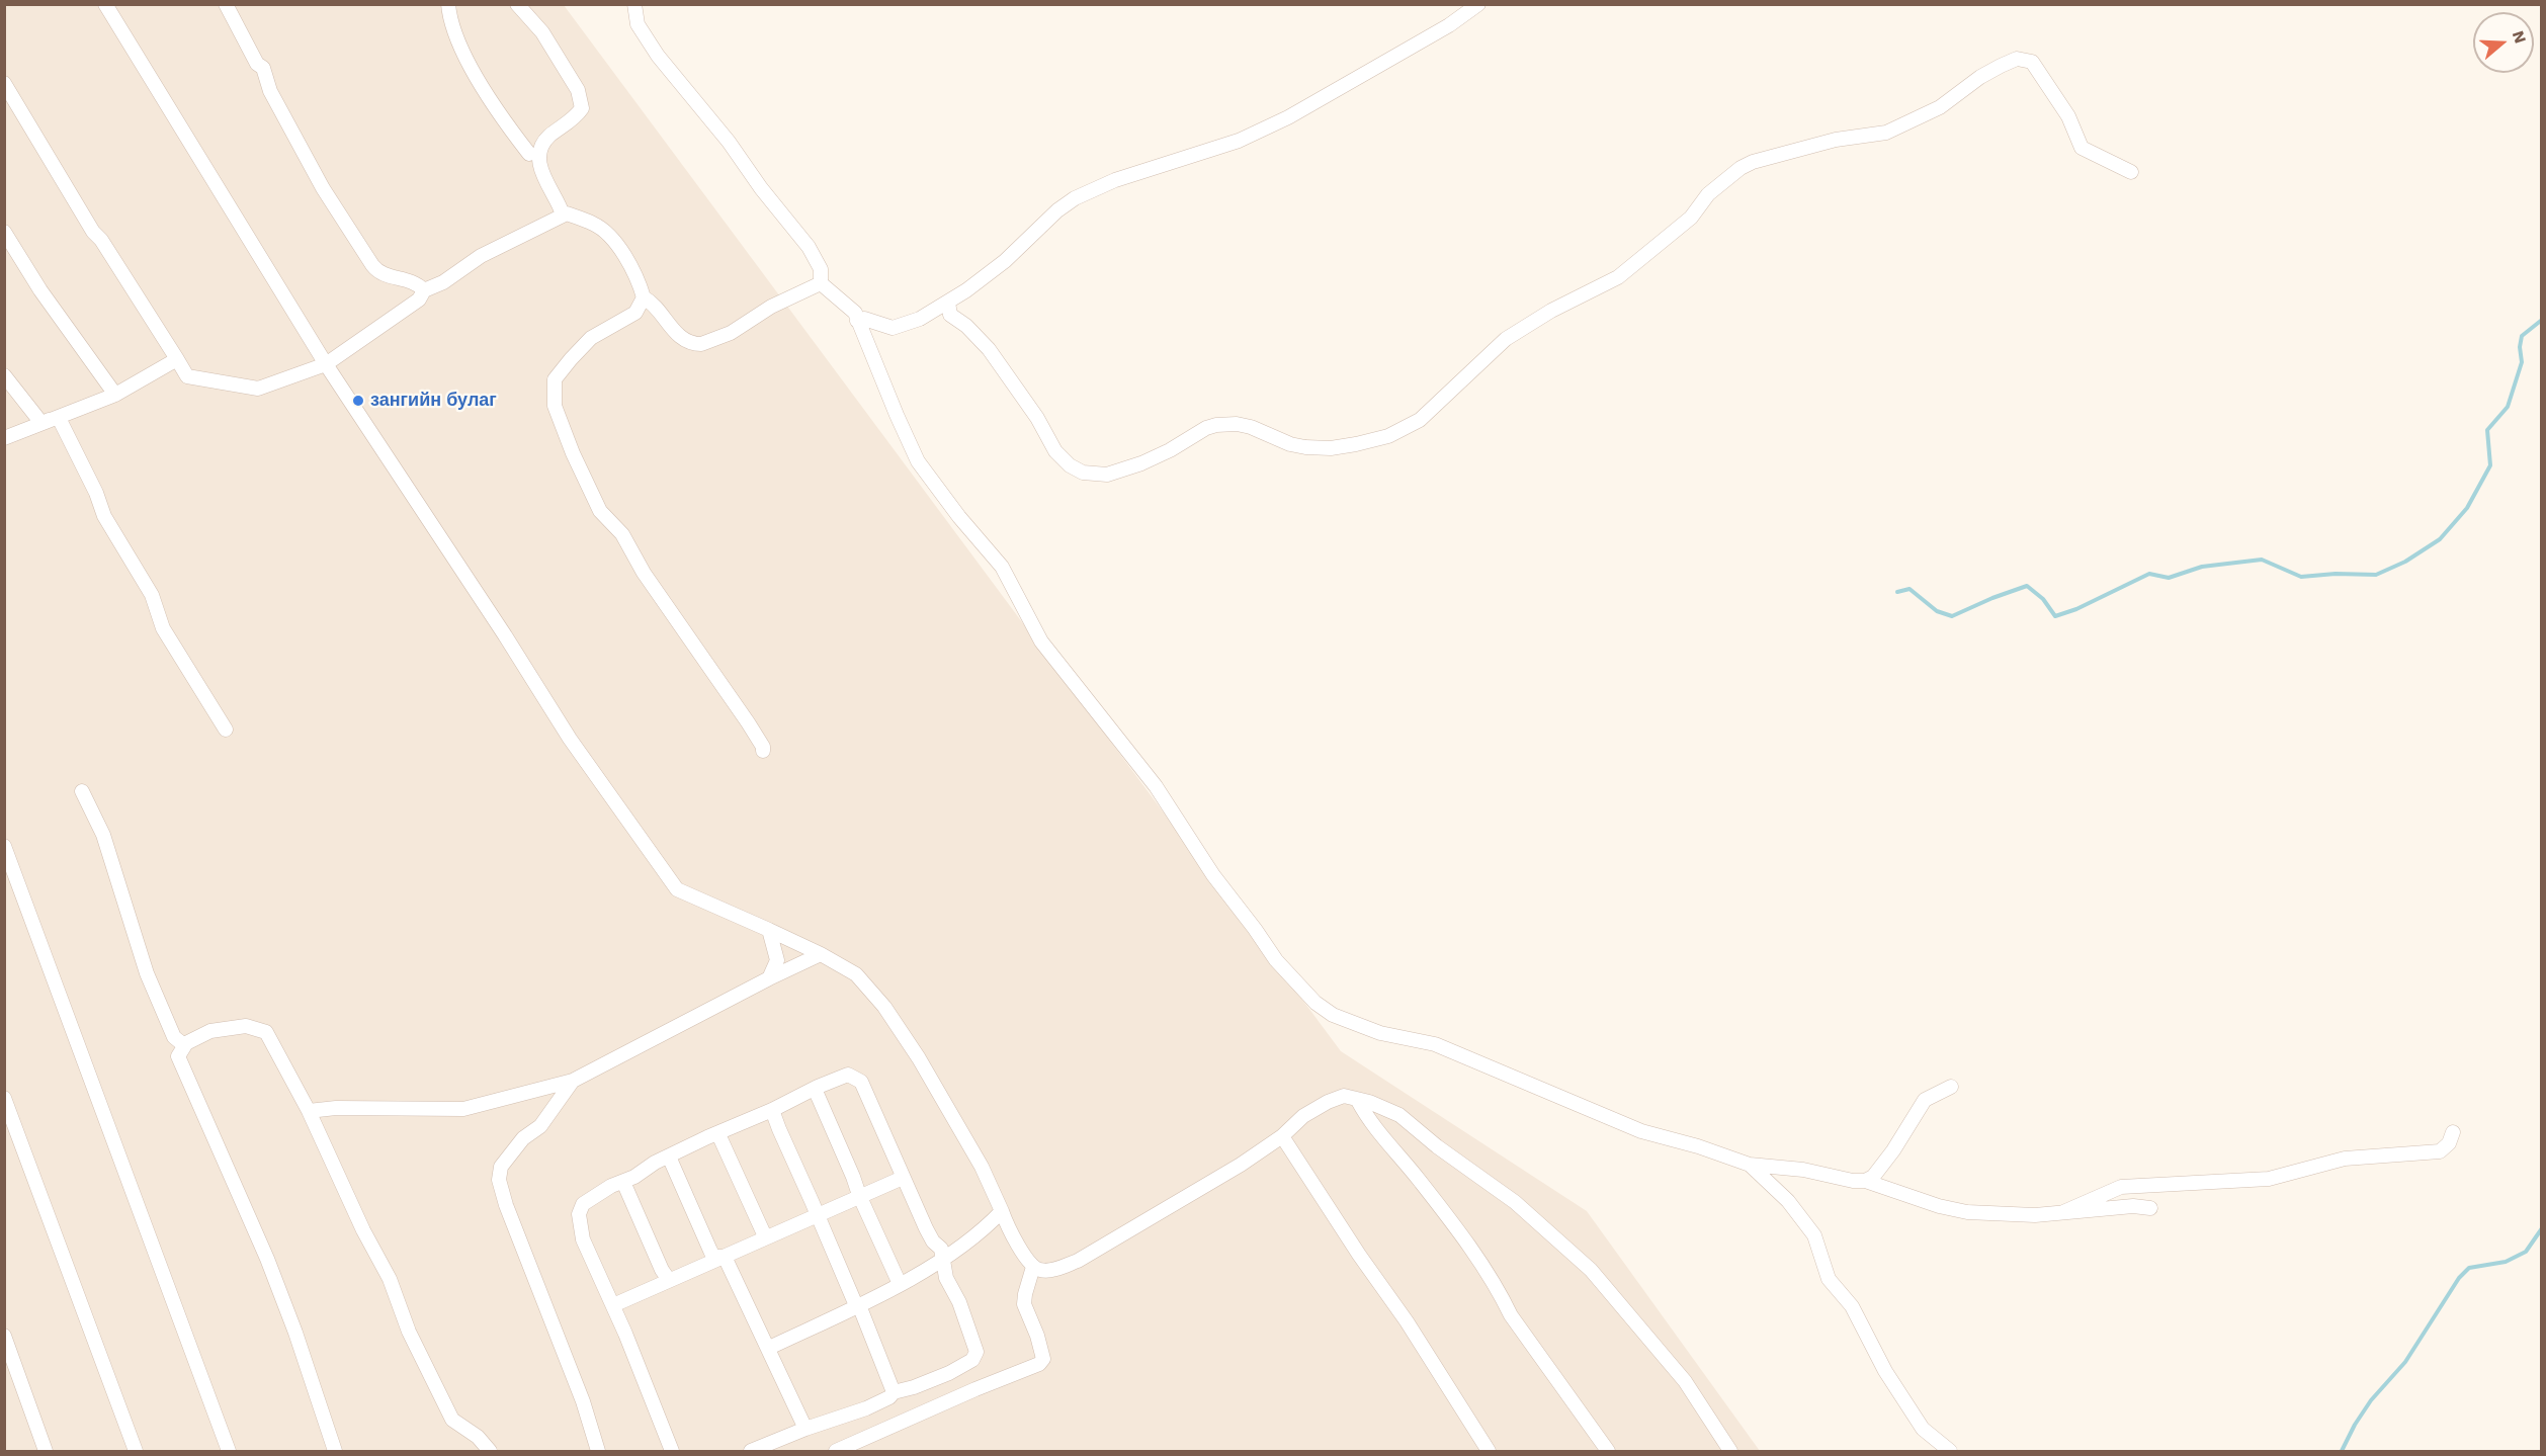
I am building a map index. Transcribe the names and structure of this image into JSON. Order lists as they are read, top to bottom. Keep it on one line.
{"places":["зангийн булаг"],"north":"right"}
